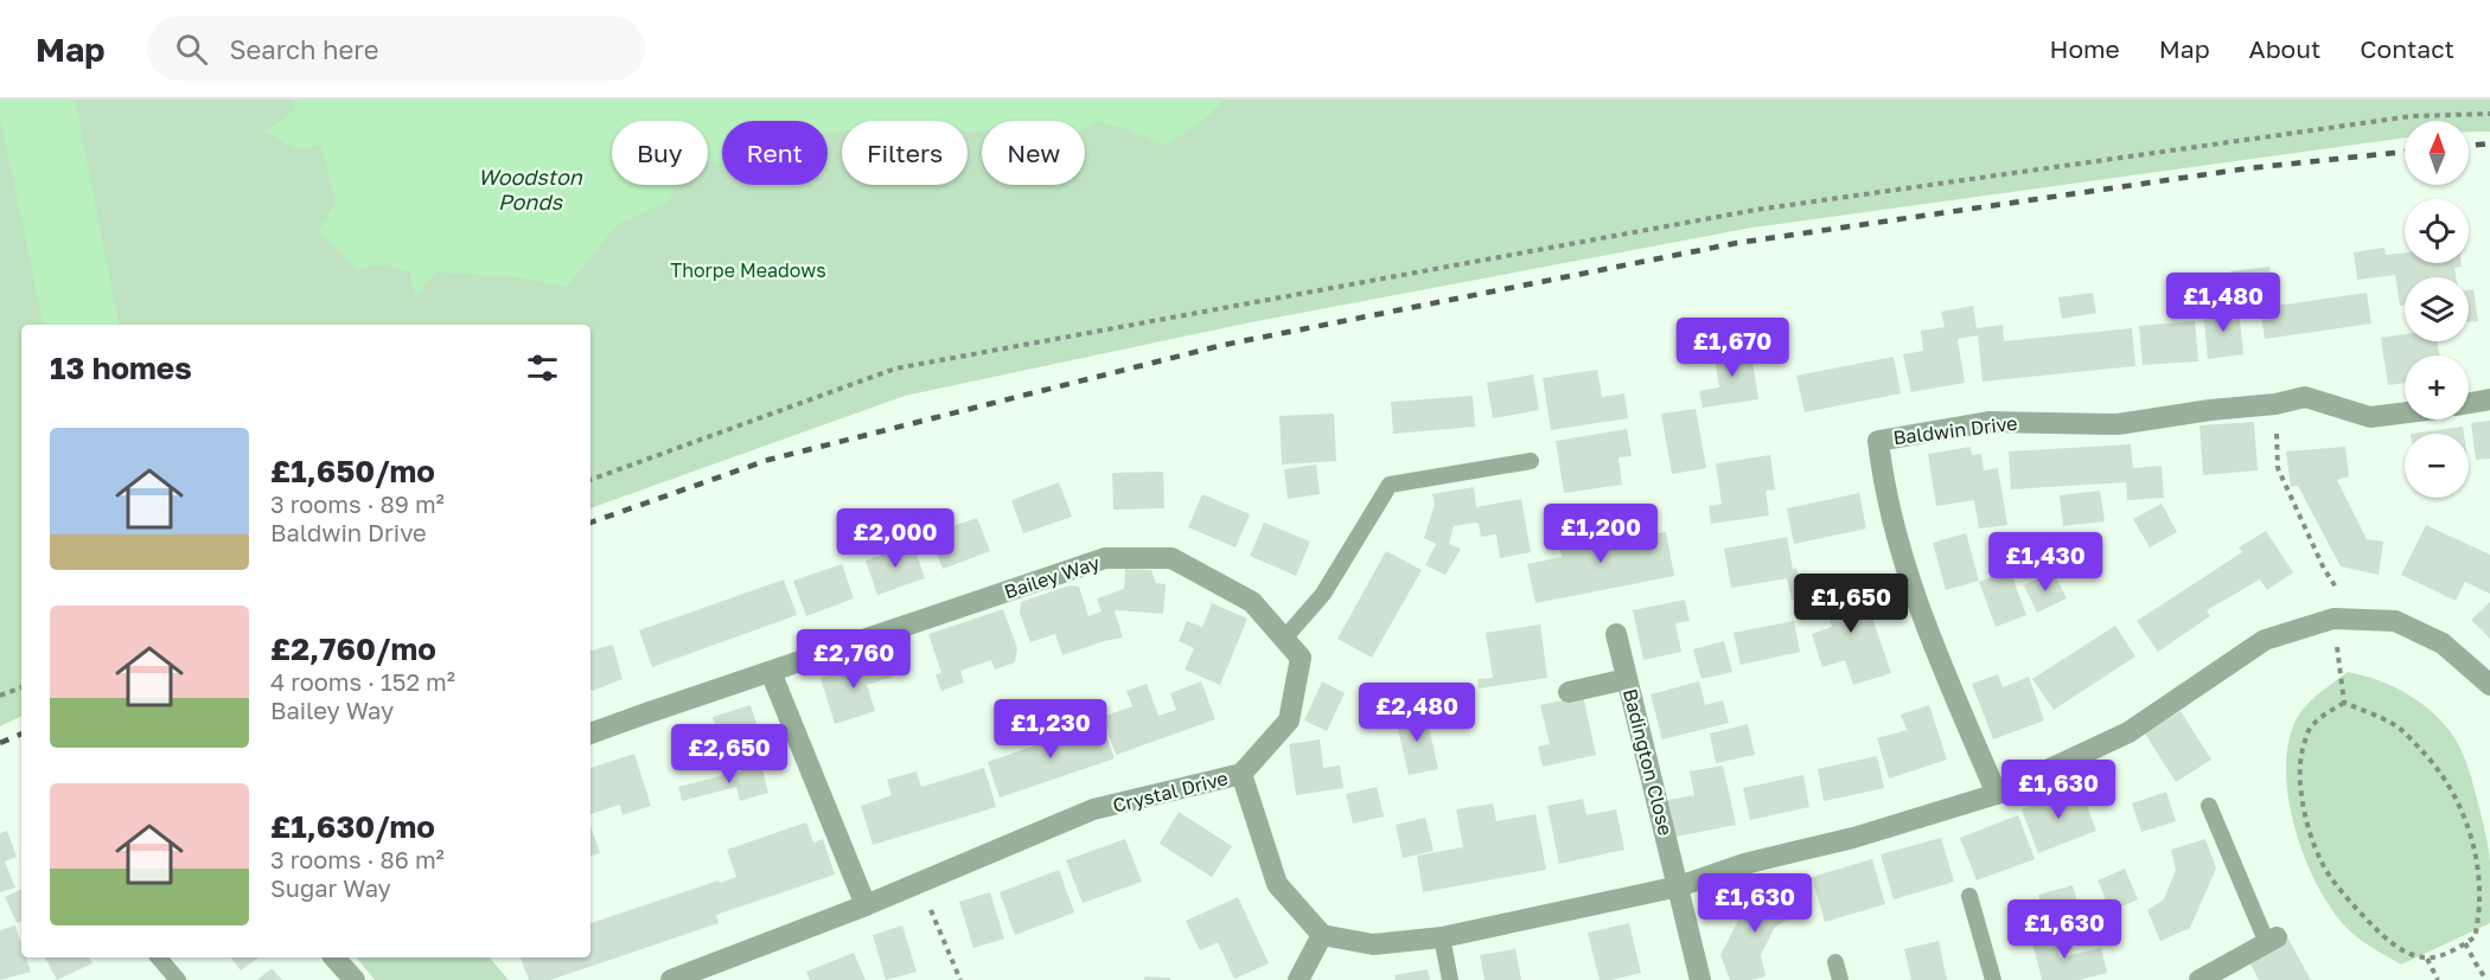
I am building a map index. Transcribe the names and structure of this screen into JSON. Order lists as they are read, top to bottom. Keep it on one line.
{"streets":{"street":["Baldwin Drive","Bailey Way","Badington Close","Crystal Drive"]},"crossings":[["Bailey Way","Crystal Drive"]],"water":["Woodston Ponds"],"parks":["Thorpe Meadows"],"north":"top","page":{"header":"Map","search":"Search here","nav":["Home","Map","About","Contact"],"map_buttons":["+","−"],"chip":["Buy","Rent","Filters","New"],"price":["£1,480","£1,670","£1,200","£2,000","£1,430","£1,650","£2,760","£2,480","£1,230","£2,650","£1,630","£1,630","£1,630"],"heading":"13 homes","list":[{"name":"£1,650/mo","note":"3 rooms · 89 m² · Baldwin Drive"},{"name":"£2,760/mo","note":"4 rooms · 152 m² · Bailey Way"},{"name":"£1,630/mo","note":"3 rooms · 86 m² · Sugar Way"}]}}
